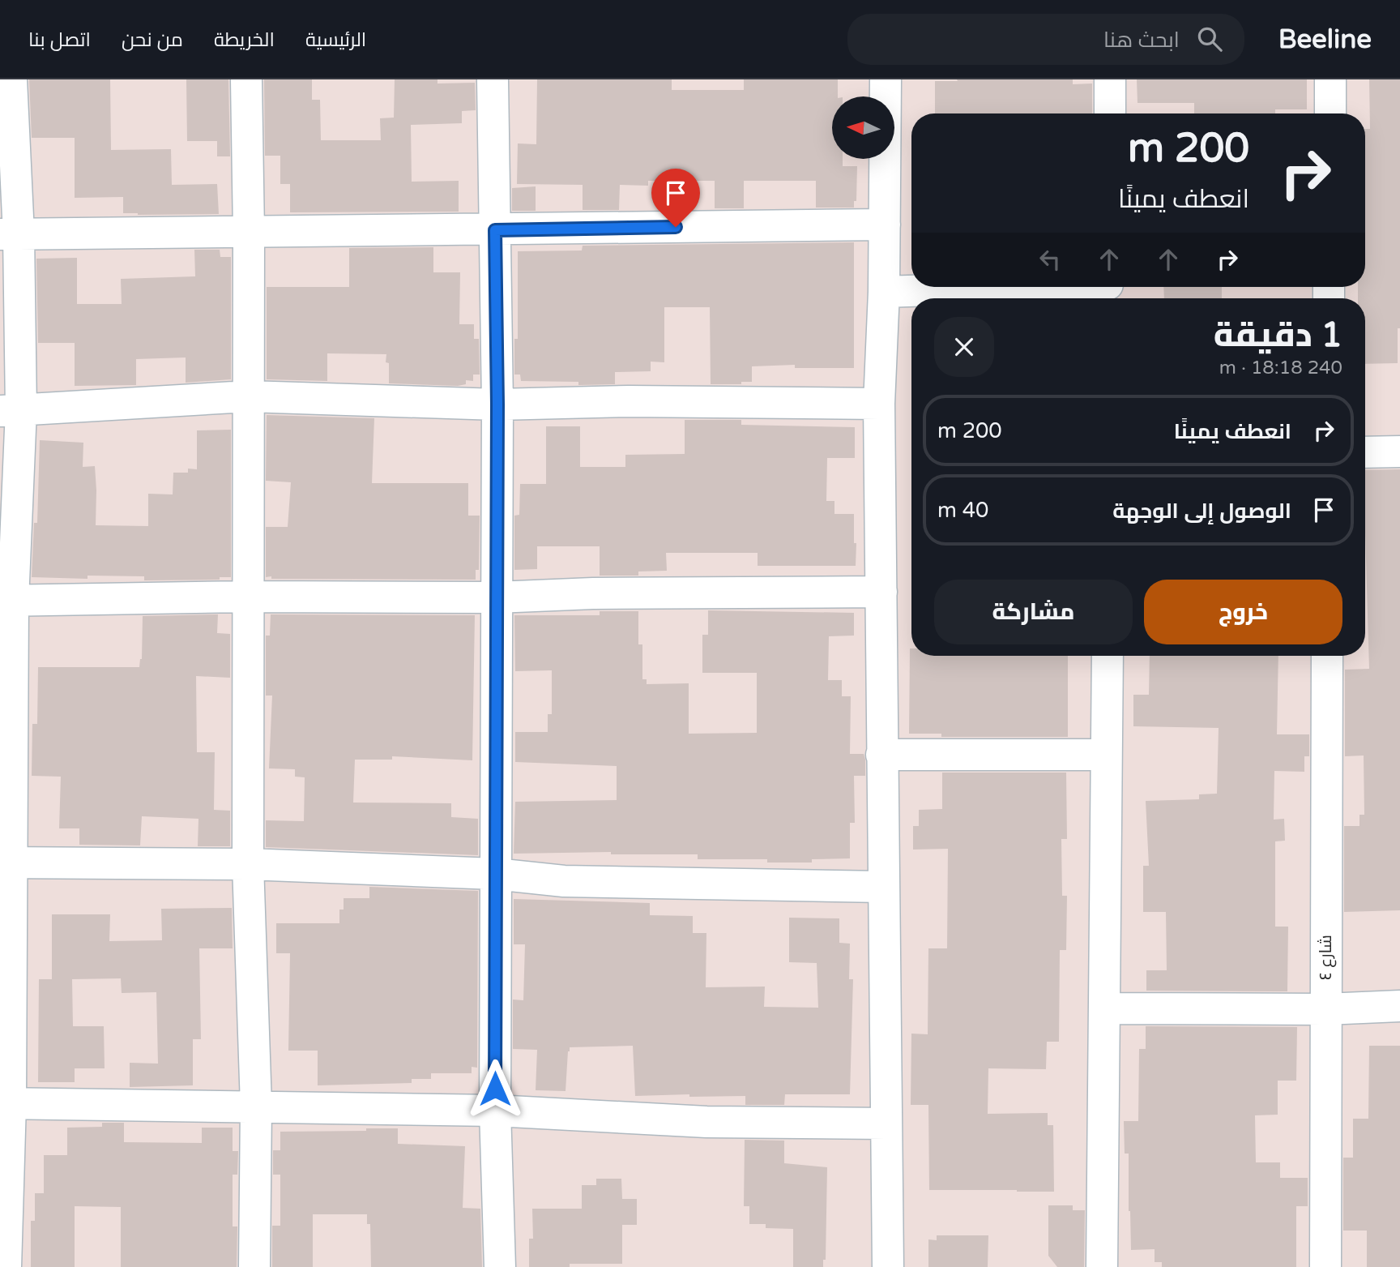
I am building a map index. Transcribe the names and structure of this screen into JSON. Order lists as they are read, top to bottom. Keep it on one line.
{"streets":{"street":["شارع ٤"]},"north":"left","page":{"header":"Beeline","search":"ابحث هنا","nav":["الرئيسية","الخريطة","من نحن","اتصل بنا"],"turn":["200 m","انعطف يمينًا"],"heading":["1 دقيقة","240 m · 18:18"],"list":[{"name":"انعطف يمينًا","value":"200 m"},{"name":"الوصول إلى الوجهة","value":"40 m"}],"buttons":["خروج","مشاركة"]}}
